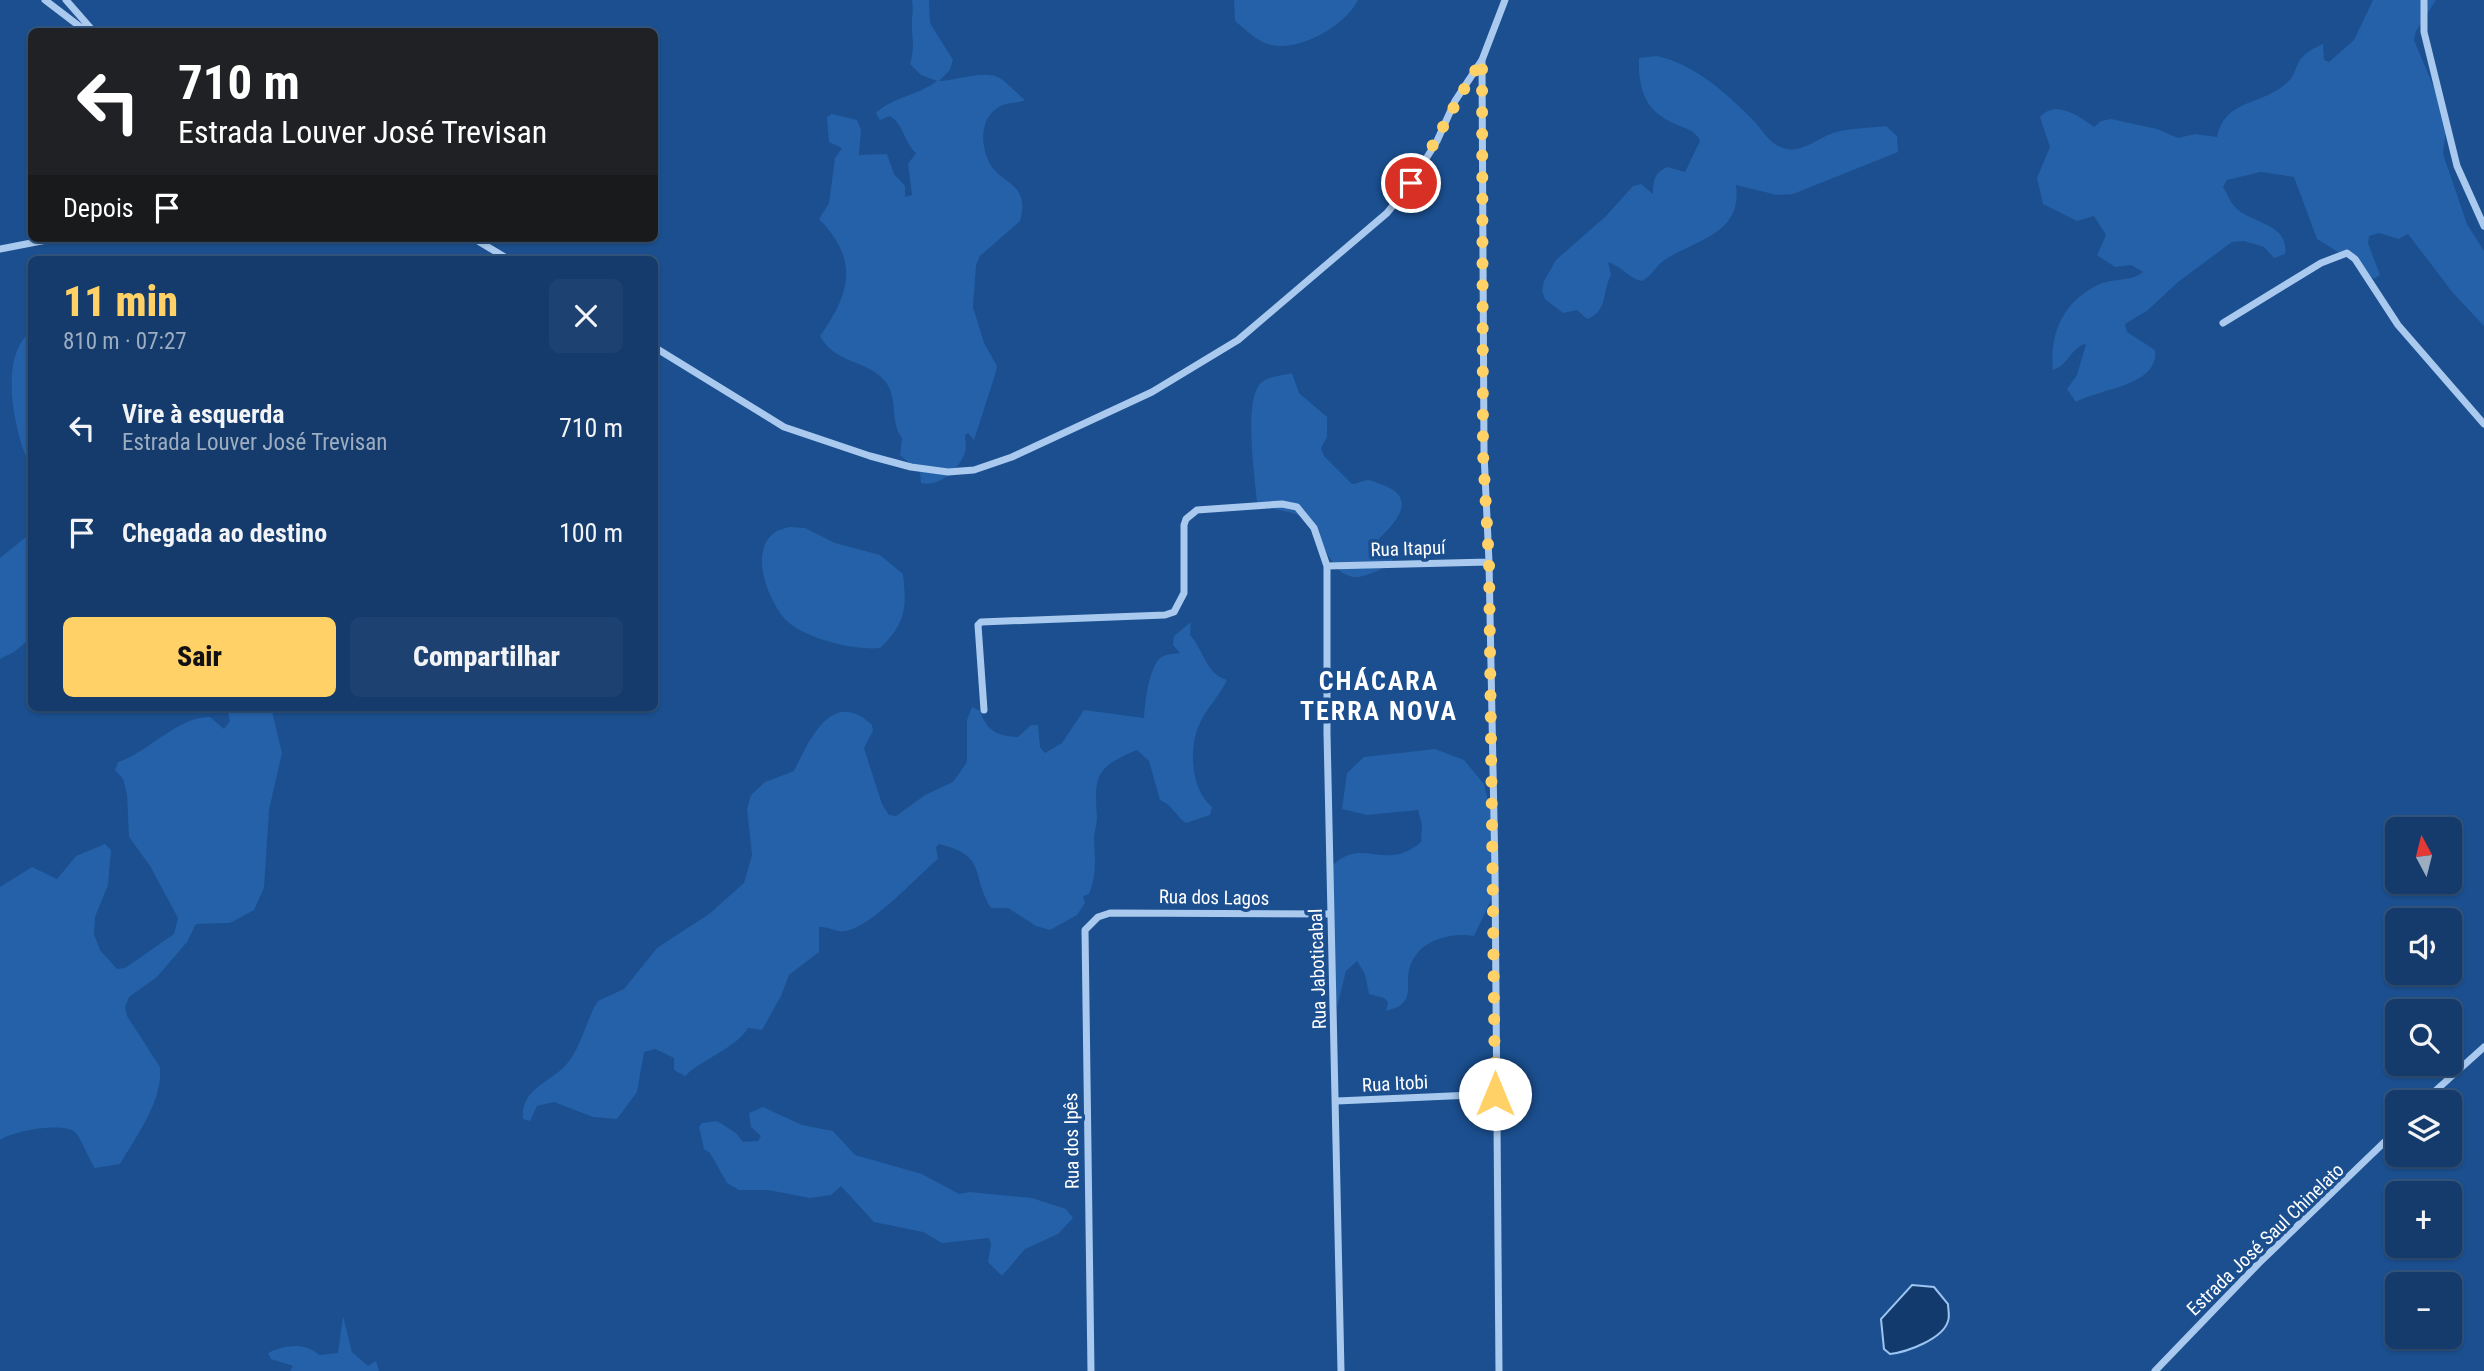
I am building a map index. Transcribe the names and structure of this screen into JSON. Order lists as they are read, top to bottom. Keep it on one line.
{"streets":{"street":["Rua Itapuí","Rua dos Lagos","Rua Jaboticabal","Rua Itobi","Rua dos Ipês","Estrada José Saul Chinelato"]},"crossings":[["Rua Itapuí","Rua Jaboticabal"],["Rua dos Lagos","Rua Jaboticabal"],["Rua dos Lagos","Rua dos Ipês"],["Rua Jaboticabal","Rua Itobi"]],"districts":["CHÁCARA TERRA NOVA"],"north":"top","page":{"turn":["710 m","Estrada Louver José Trevisan"],"then":"Depois","heading":["11 min","810 m · 07:27"],"list":[{"name":"Vire à esquerda","note":"Estrada Louver José Trevisan","value":"710 m"},{"name":"Chegada ao destino","value":"100 m"}],"buttons":["Sair","Compartilhar"],"map_buttons":["+","−"]}}
